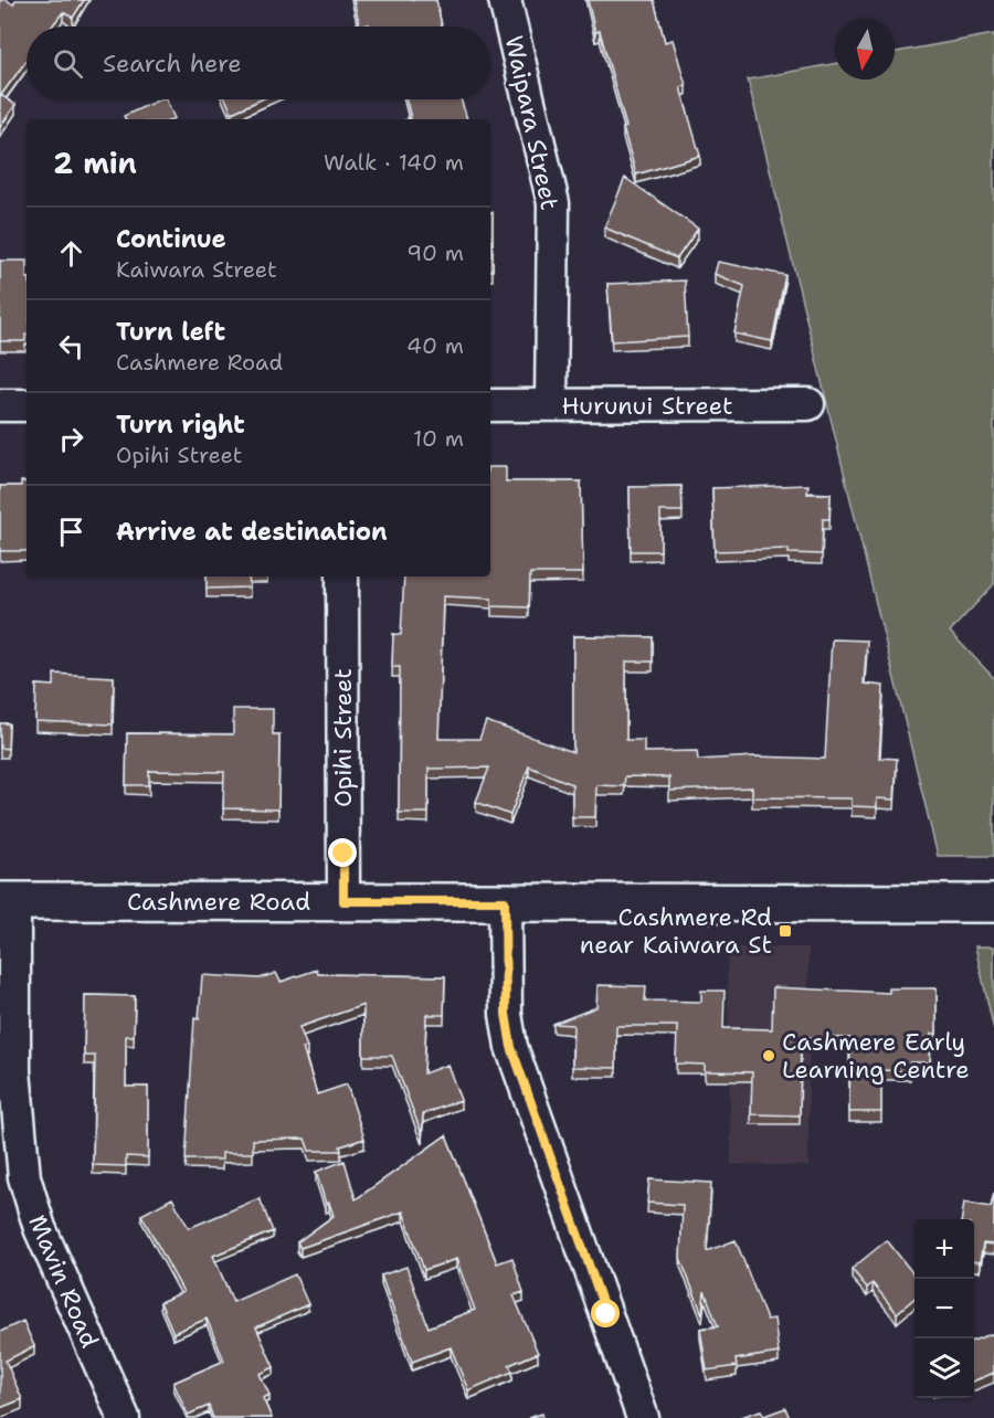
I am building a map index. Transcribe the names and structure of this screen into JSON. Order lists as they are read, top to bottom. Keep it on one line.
{"streets":{"main road":["Cashmere Road"],"street":["Waipara Street","Hurunui Street","Opihi Street","Mavin Road"]},"crossings":[["Waipara Street","Hurunui Street"],["Opihi Street","Cashmere Road"],["Cashmere Road","Mavin Road"]],"places":{"transit":["Cashmere Rd near Kaiwara St"],"other":["Cashmere Early Learning Centre"]},"north":"bottom","page":{"search":"Search here","heading":["2 min","Walk · 140 m"],"list":[["Continue","Kaiwara Street","90 m"],["Turn left","Cashmere Road","40 m"],["Turn right","Opihi Street","10 m"],"Arrive at destination"],"map_buttons":["+","−"]}}
